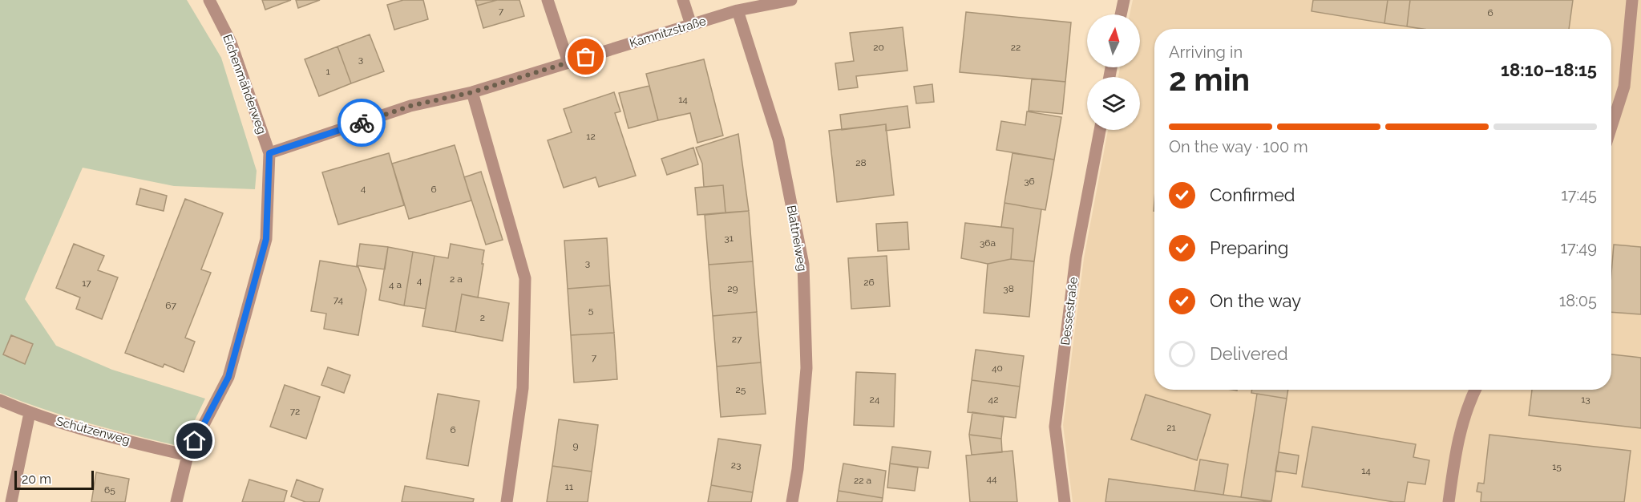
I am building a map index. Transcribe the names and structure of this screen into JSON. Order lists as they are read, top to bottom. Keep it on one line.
{"streets":{"street":["Kamnitzstraße","Eichenmähderweg","Blattneiweg","Dessestraße","Schützenweg"]},"crossings":[["Kamnitzstraße","Eichenmähderweg"],["Kamnitzstraße","Blattneiweg"],["Eichenmähderweg","Schützenweg"]],"house_numbers":["7","6","20","22","3","1","14","12","28","36","4","6","31","36a","3","2 a","4","26","17","4 a","29","38","74","67","5","2","27","7","40","25","24","42","13","72","21","6","9","23","15","14","44","22 a","11","65"],"scale_bar":"20 m","north":"top","page":{"heading":["2 min","Arriving in","18:10–18:15"],"bar":"On the way · 100 m","list":[["Confirmed","17:45"],["Preparing","17:49"],["On the way","18:05"],"Delivered"],"scale":"20 m"}}
